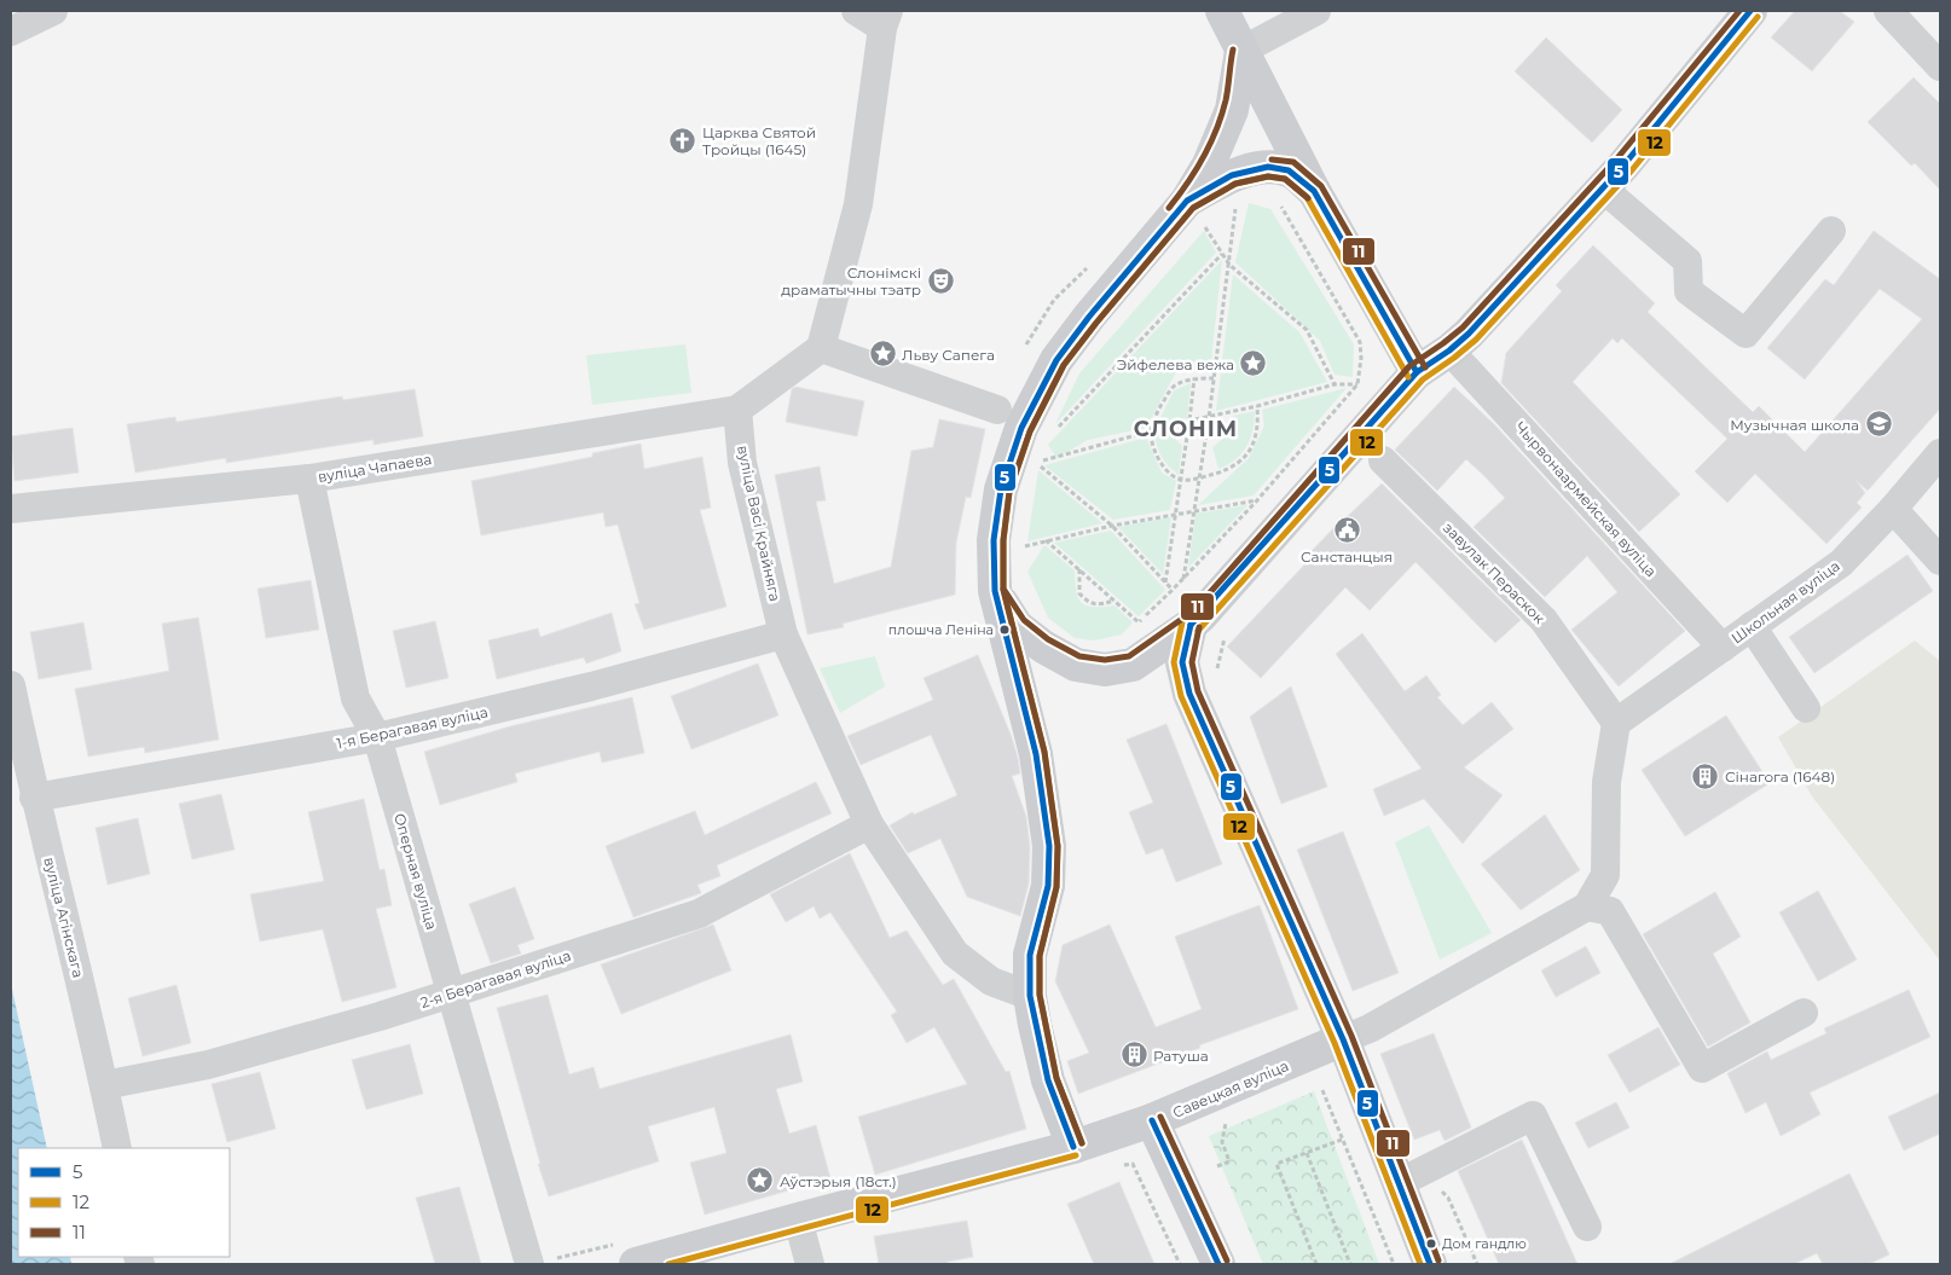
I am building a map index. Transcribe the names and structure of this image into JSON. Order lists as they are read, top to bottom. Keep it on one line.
{"streets":{"main road":["Савецкая вуліца"],"street":["вуліца Чапаева","Чырвонаармейская вуліца","вуліца Васі Крайняга","завулак Пераскок","Школьная вуліца","1-я Берагавая вуліца","Оперная вуліца","вуліца Агінскага","2-я Берагавая вуліца"]},"crossings":[["вуліца Чапаева","вуліца Васі Крайняга"],["вуліца Чапаева","Оперная вуліца"],["Чырвонаармейская вуліца","Школьная вуліца"],["вуліца Васі Крайняга","1-я Берагавая вуліца"],["вуліца Васі Крайняга","2-я Берагавая вуліца"],["завулак Пераскок","Школьная вуліца"],["1-я Берагавая вуліца","Оперная вуліца"],["1-я Берагавая вуліца","вуліца Агінскага"],["Оперная вуліца","2-я Берагавая вуліца"],["вуліца Агінскага","2-я Берагавая вуліца"]],"districts":["СЛОНІМ"],"places":{"church":["Царква Святой Тройцы (1645)"],"theatre":["Слонімскі драматычны тэатр"],"place":["Льву Сапега","Эйфелева вежа","Аўстэрыя (18ст.)"],"school or university":["Музычная школа"],"public building":["Санстанцыя"],"other":["плошча Леніна","Дом гандлю"],"building":["Сінагога (1648)","Ратуша"]},"lines":["transit line 5","transit line 11","transit line 12"],"legend":["5","12","11"]}
